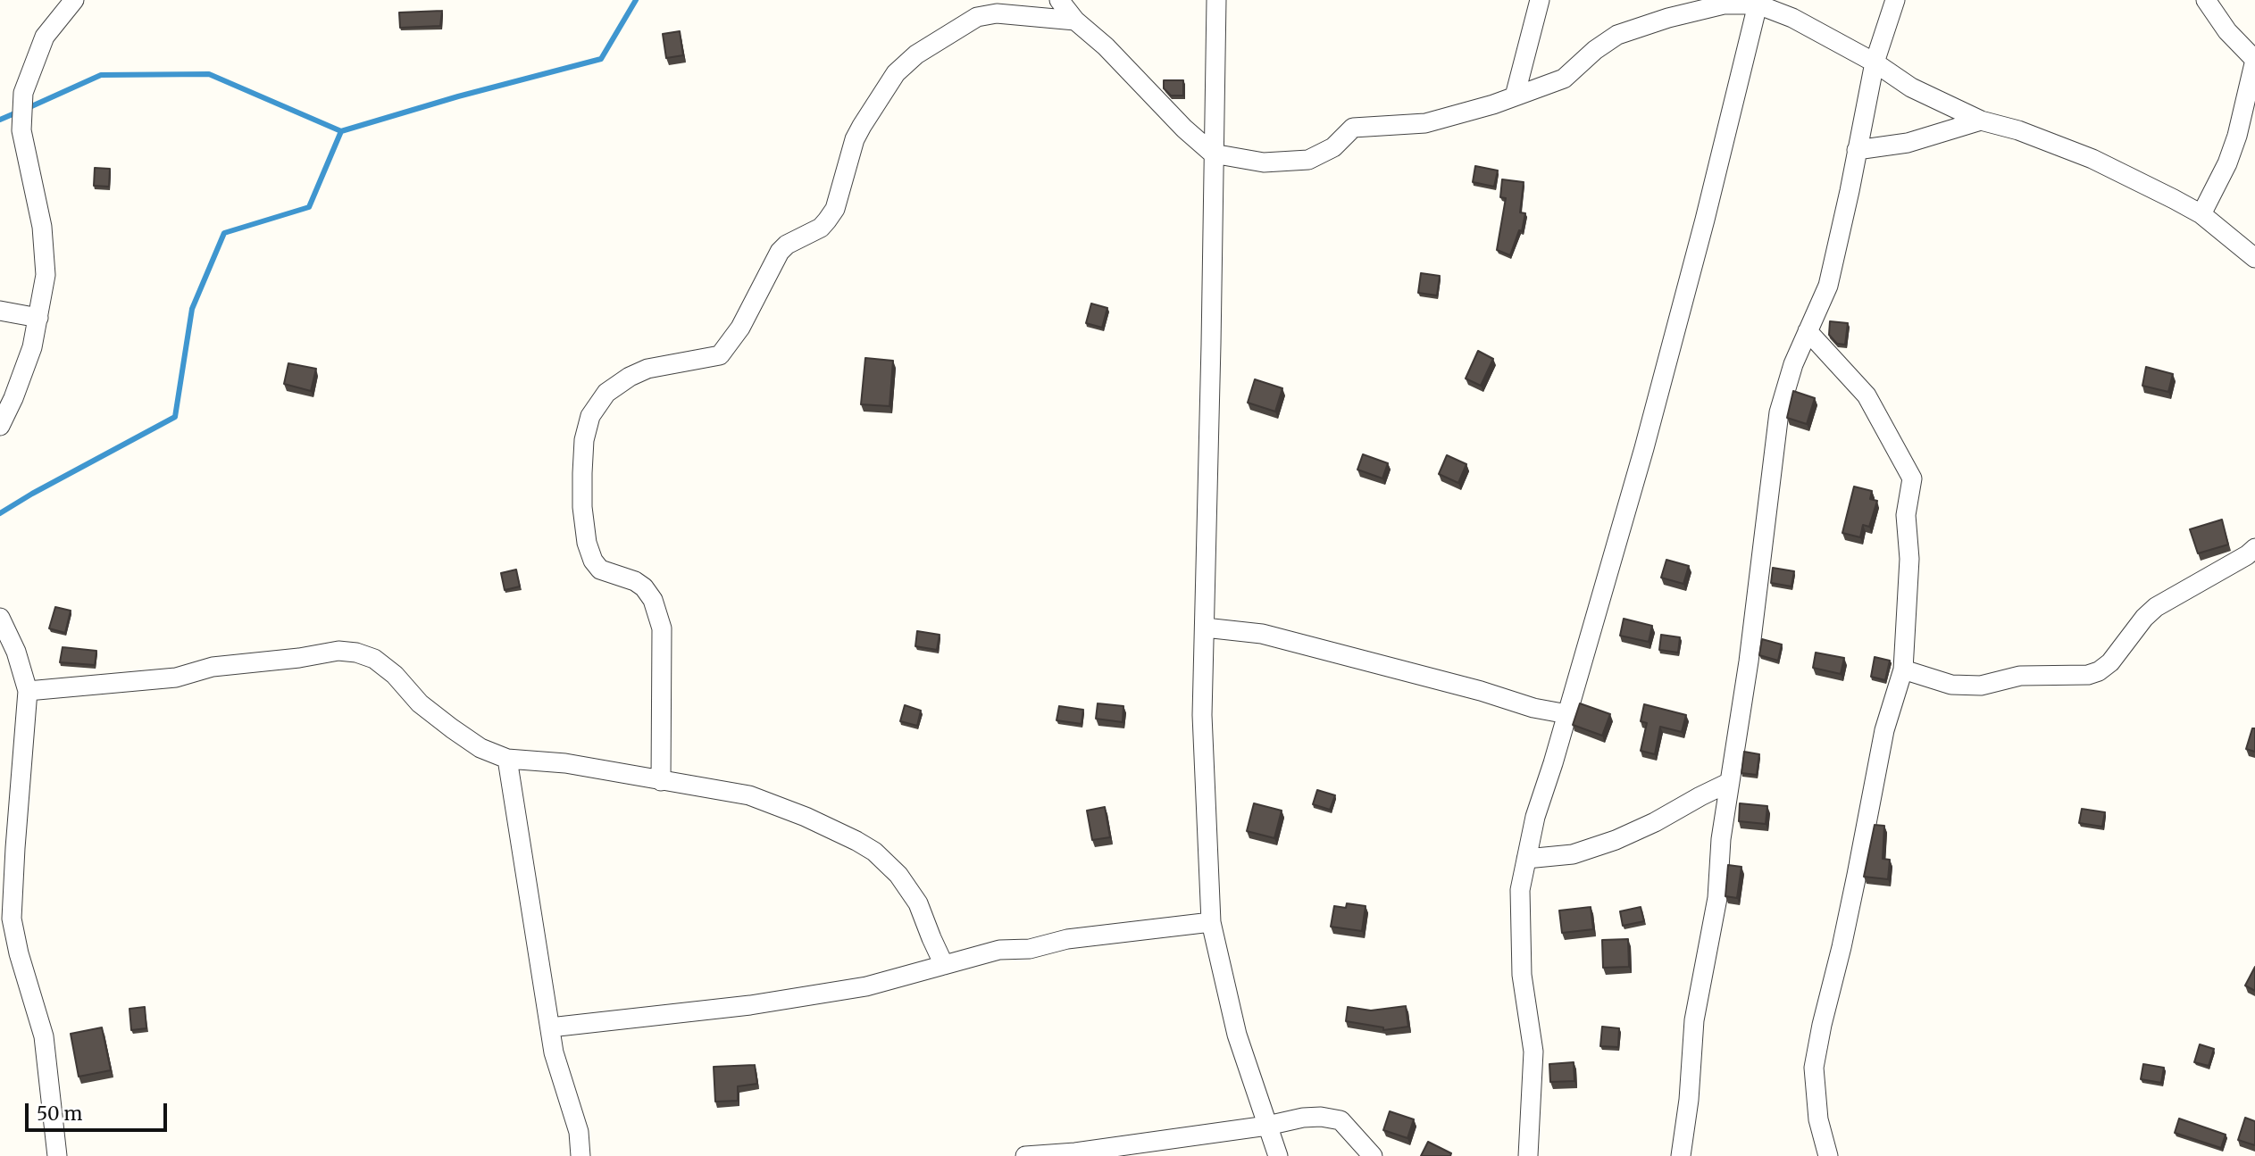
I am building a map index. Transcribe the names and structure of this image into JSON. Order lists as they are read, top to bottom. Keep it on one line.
{"scale_bar":"50 m"}
